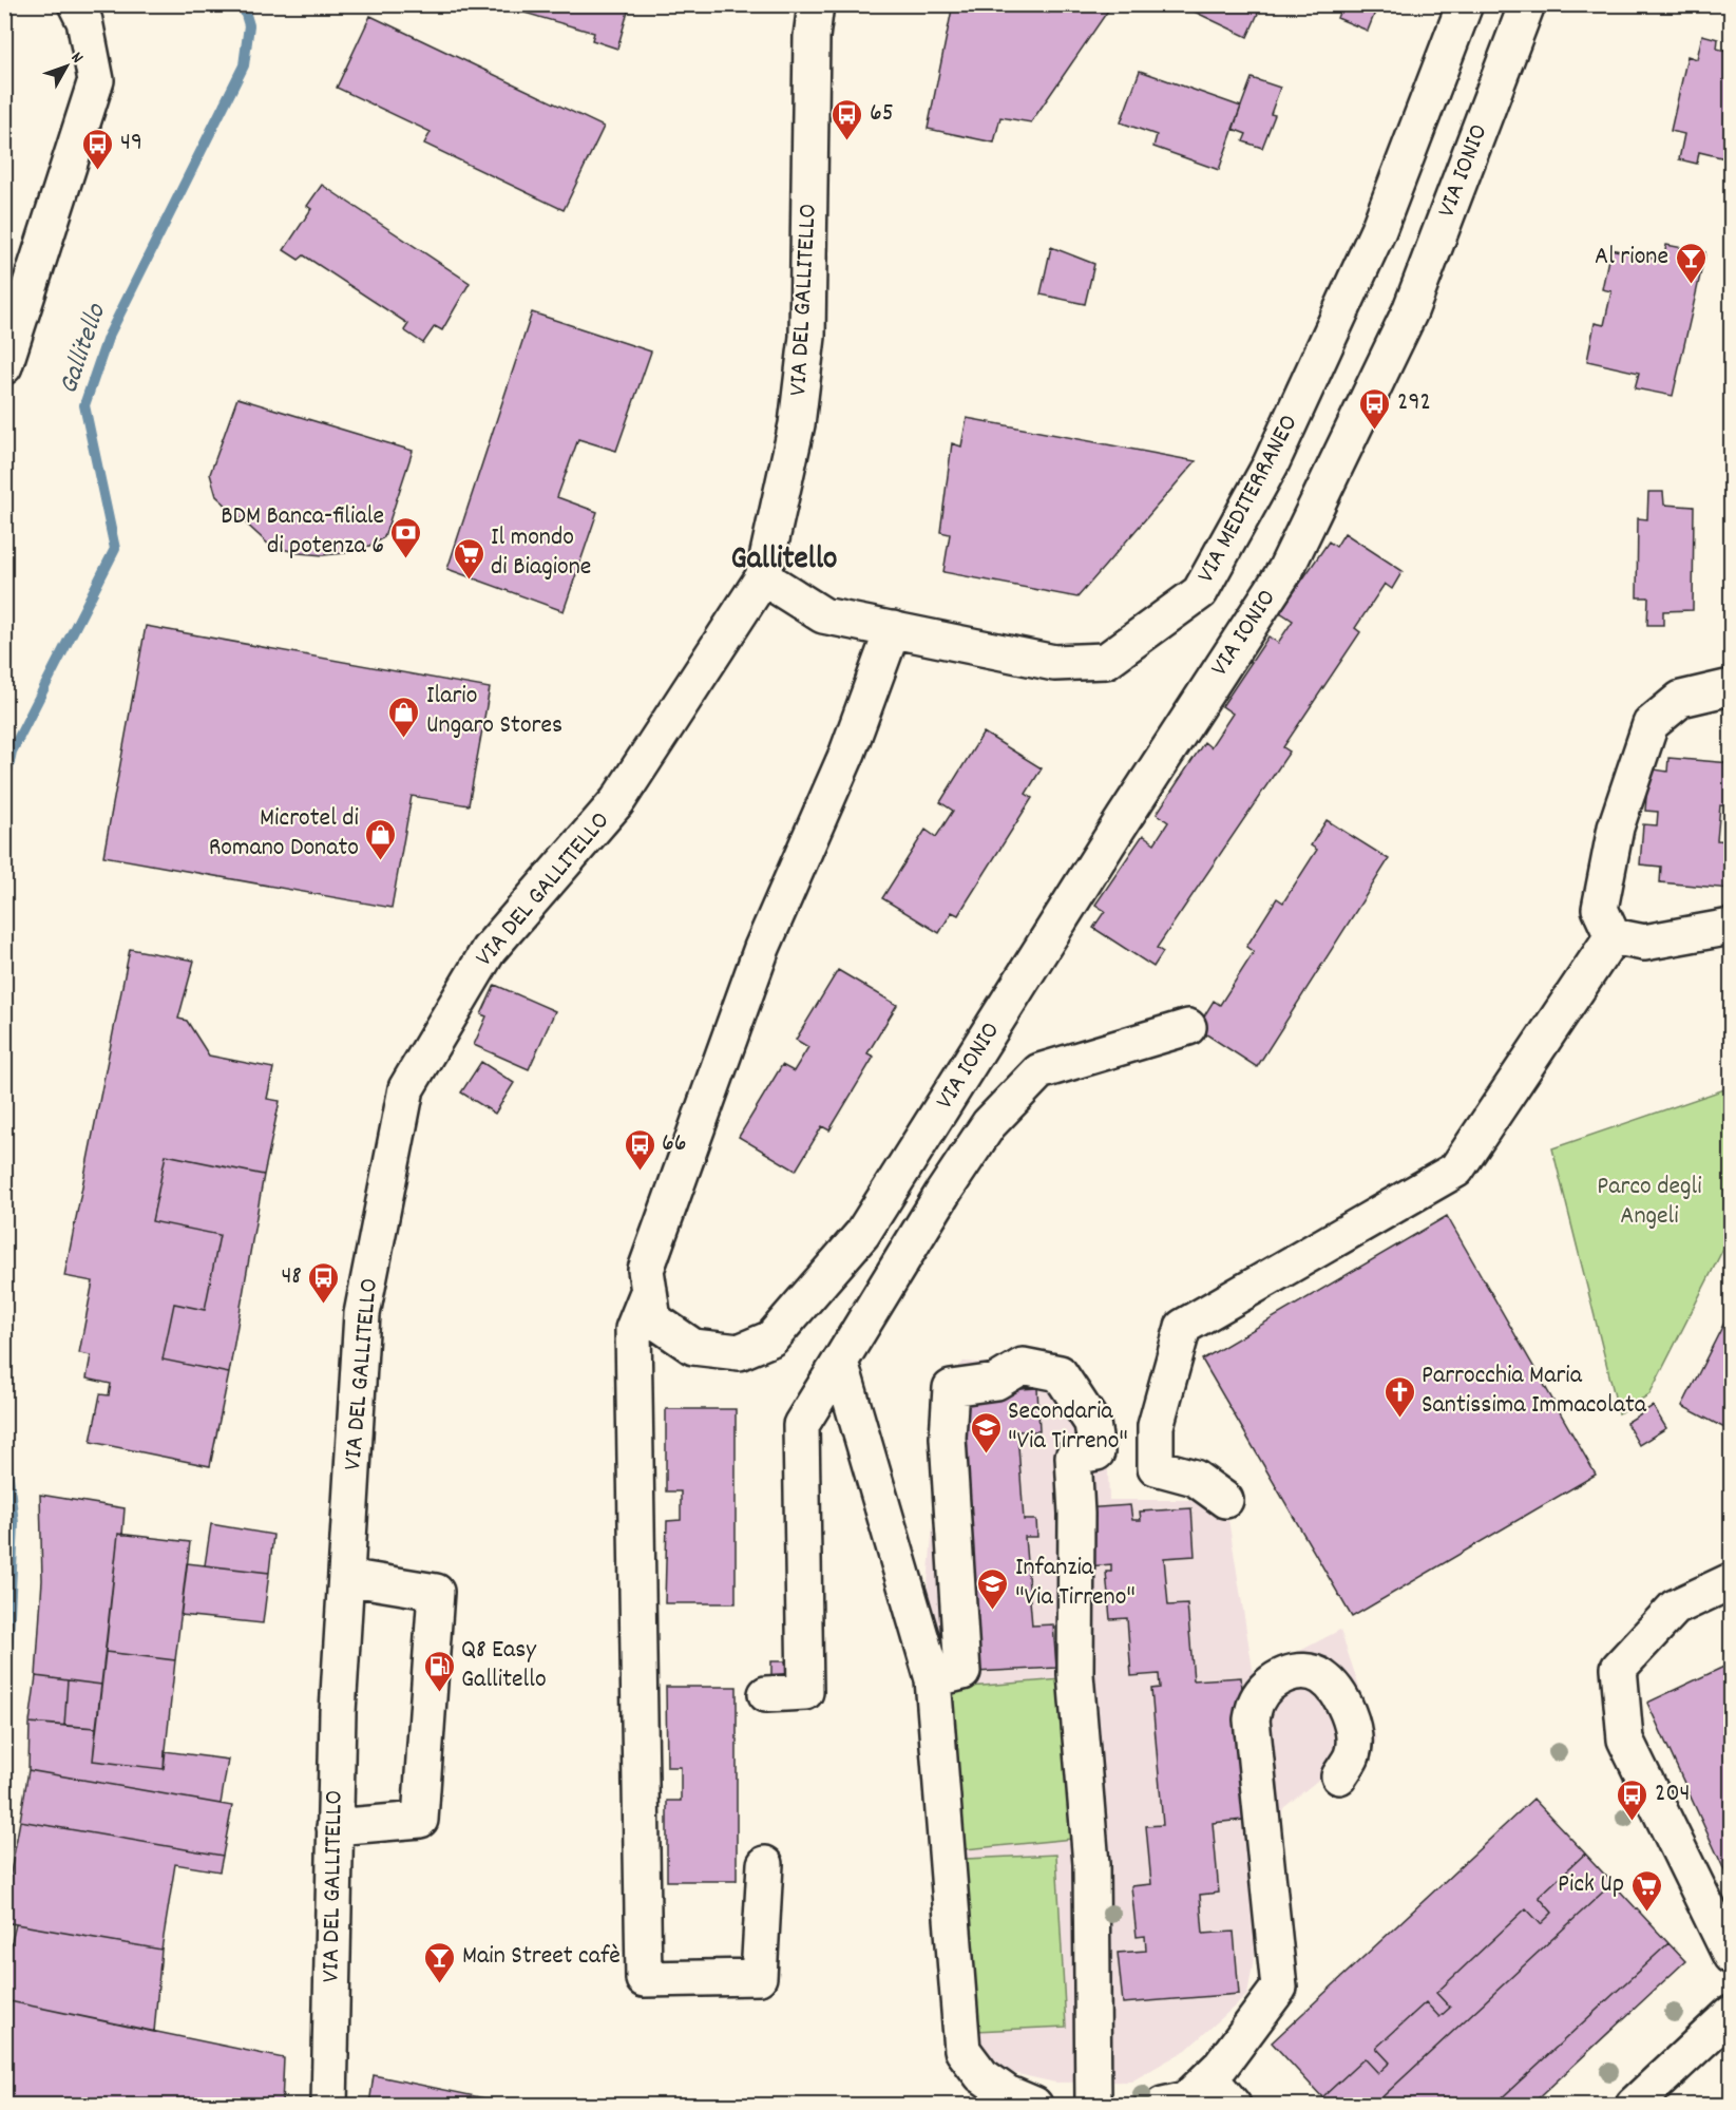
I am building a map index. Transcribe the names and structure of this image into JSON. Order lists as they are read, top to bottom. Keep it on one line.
{"streets":{"street":["VIA IONIO","VIA DEL GALLITELLO","VIA MEDITERRANEO"]},"crossings":[["VIA IONIO","VIA MEDITERRANEO"],["VIA DEL GALLITELLO","VIA MEDITERRANEO"]],"districts":["Gallitello"],"water":["Gallitello"],"parks":["Parco degli Angeli"],"places":{"bus stop":["65","49","292","66","48","204"],"bar":["Al rione","Main Street cafè"],"bank":["BDM Banca-filiale di potenza 6"],"supermarket":["Il mondo di Biagione","Pick Up"],"shop":["Ilario Ungaro Stores","Microtel di Romano Donato"],"church":["Parrocchia Maria Santissima Immacolata"],"school or university":["Secondaria \"Via Tirreno\"","Infanzia \"Via Tirreno\""],"fuel station":["Q8 Easy Gallitello"]},"north":"top right"}
